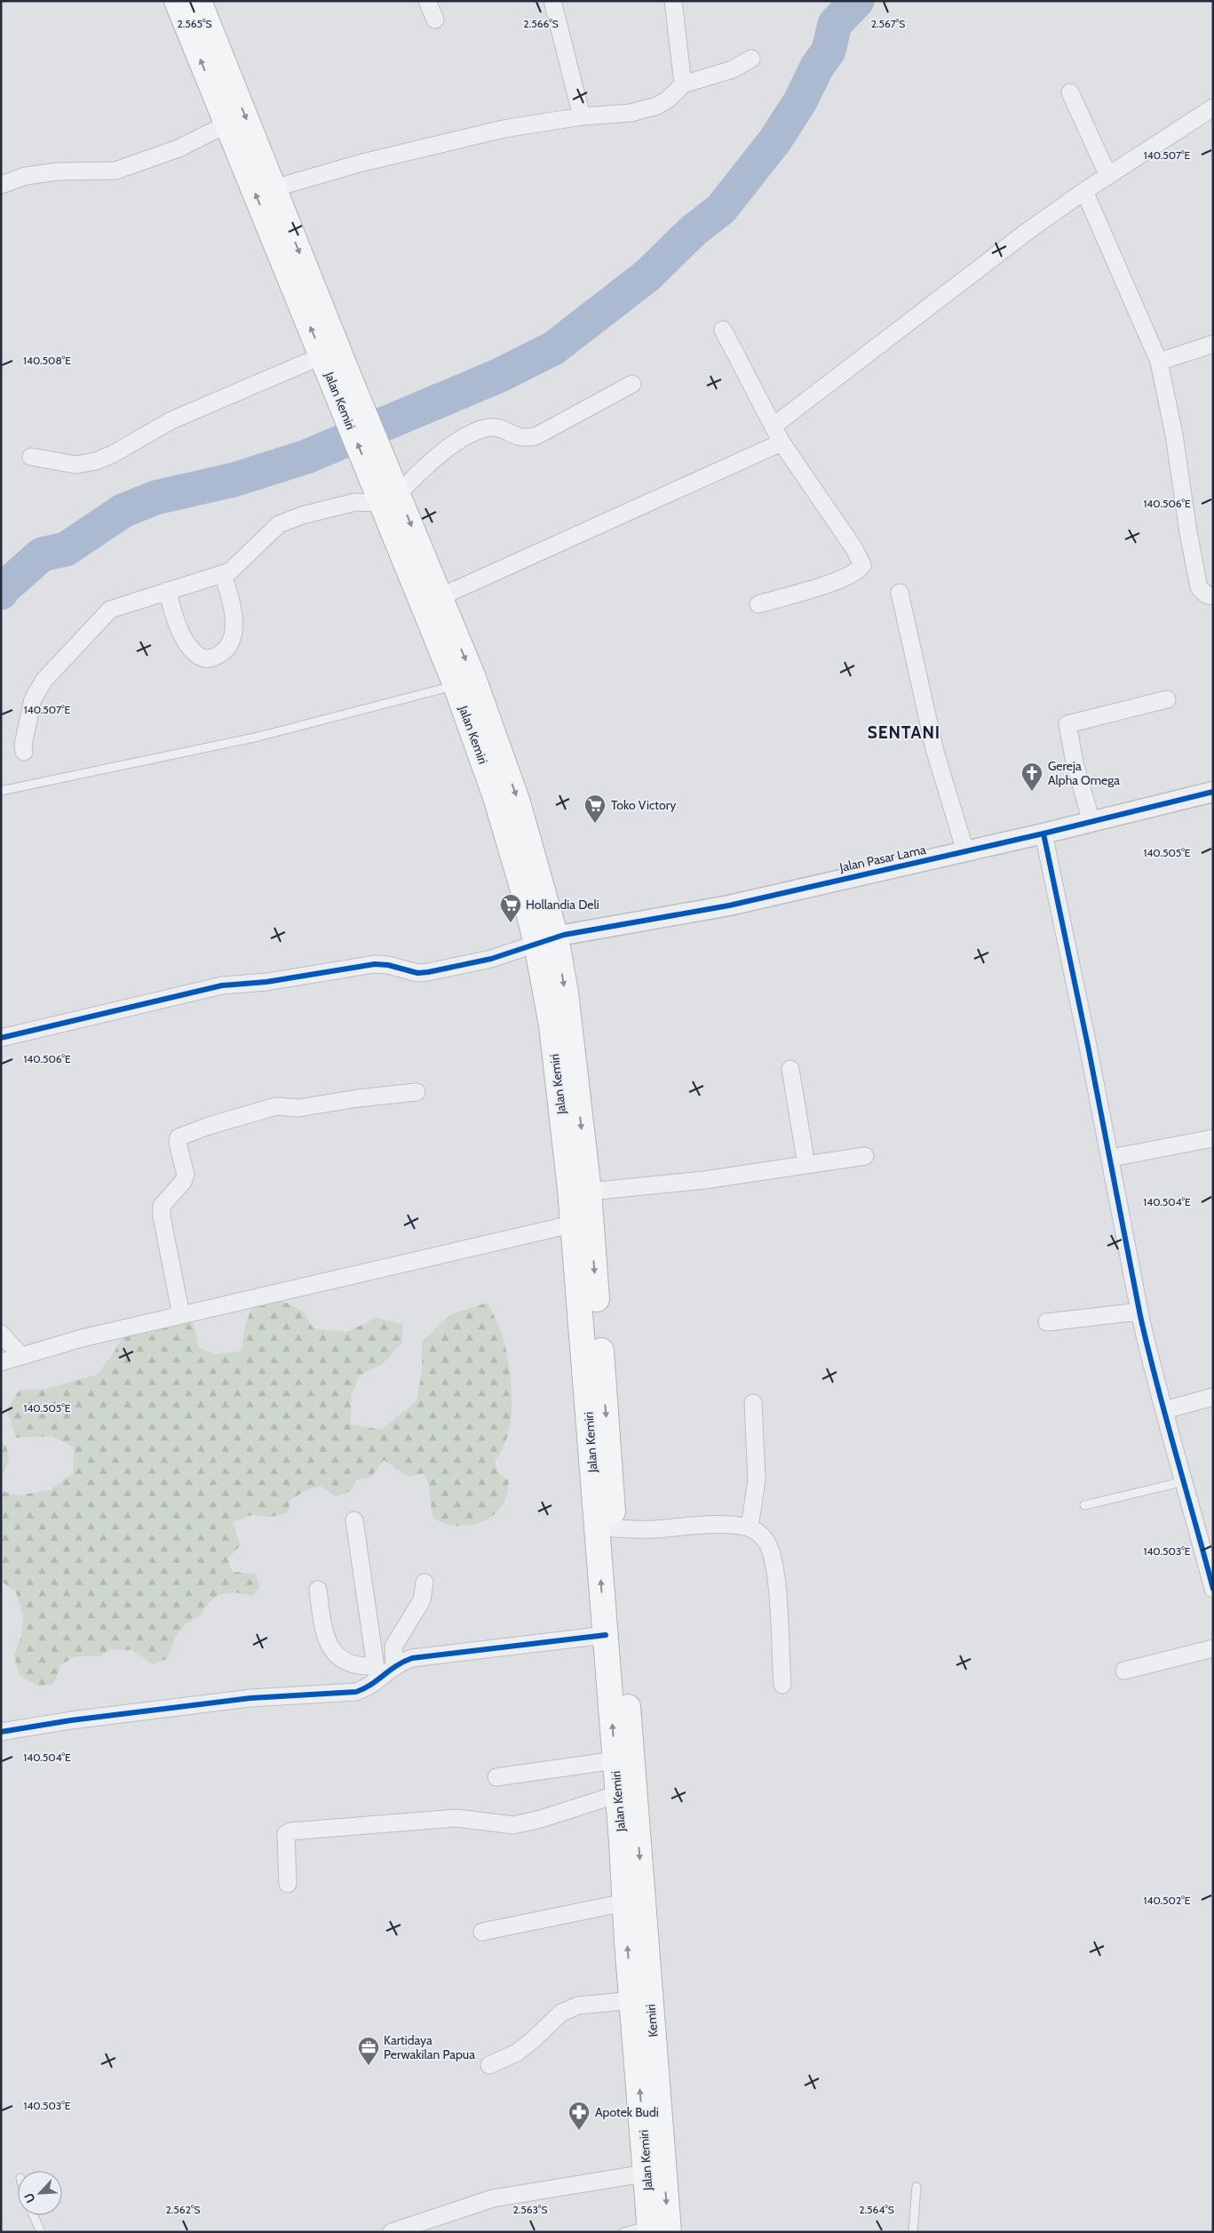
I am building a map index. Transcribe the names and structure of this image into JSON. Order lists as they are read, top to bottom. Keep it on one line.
{"streets":{"highway":["Jalan Kemiri","Kemiri"],"street":["Jalan Pasar Lama"]},"crossings":[["Jalan Kemiri","Jalan Pasar Lama"],["Jalan Kemiri","Kemiri"]],"one_way":["Kemiri"],"districts":["SENTANI"],"places":{"church":["Gereja Alpha Omega"],"supermarket":["Toko Victory","Hollandia Deli"],"office":["Kartidaya Perwakilan Papua"],"pharmacy":["Apotek Budi"]},"north":"bottom left","coordinates":["2.566°S","2.565°S","2.567°S","140.507°E","140.508°E","140.506°E","140.505°E","140.504°E","140.503°E","140.502°E","2.562°S","2.563°S","2.564°S"]}
